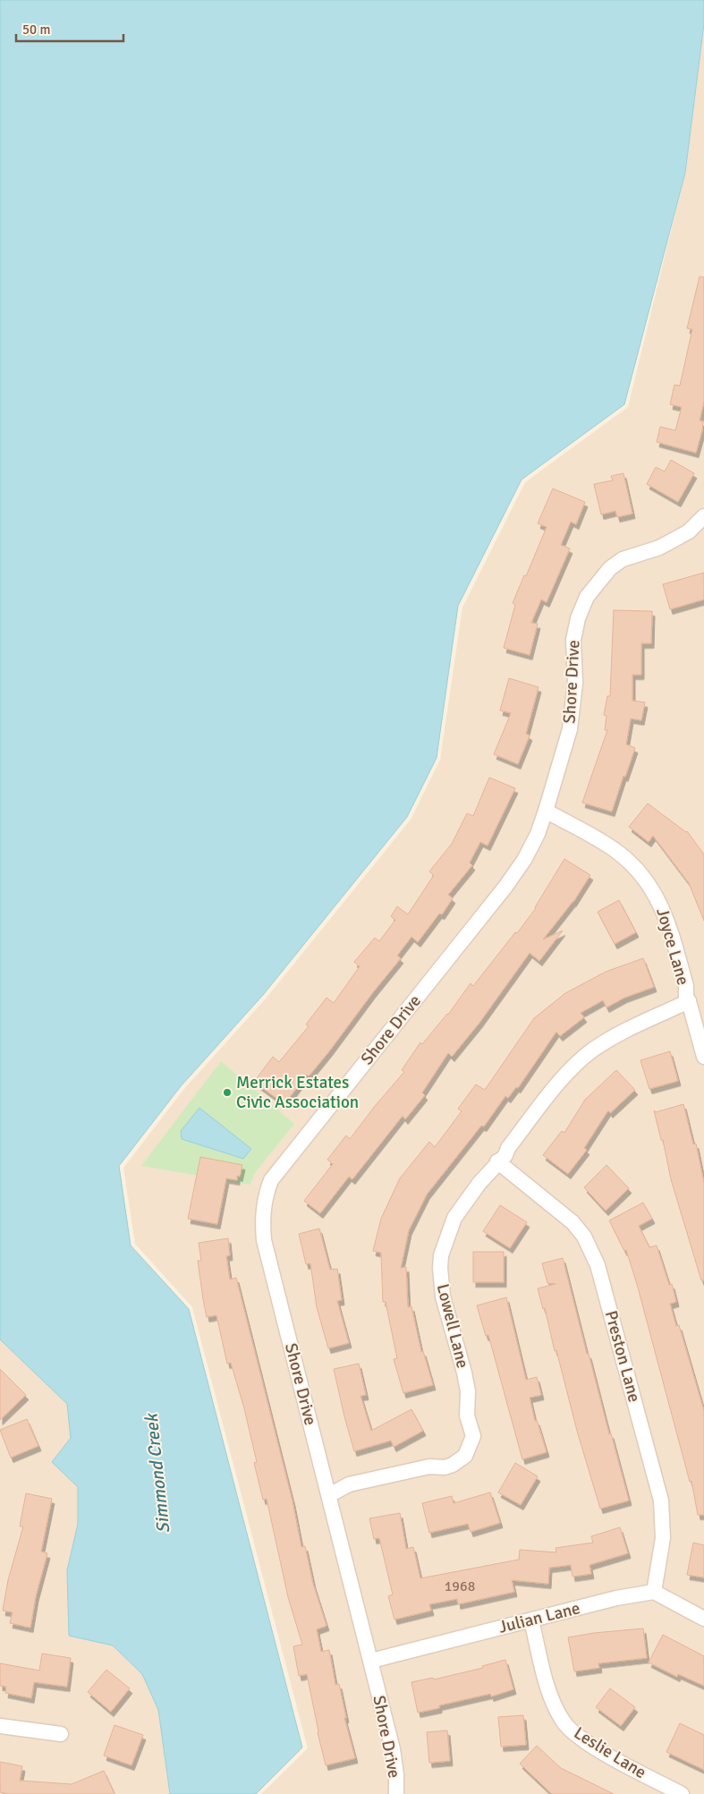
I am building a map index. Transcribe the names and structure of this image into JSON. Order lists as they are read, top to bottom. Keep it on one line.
{"streets":{"street":["Shore Drive","Joyce Lane","Lowell Lane","Preston Lane","Julian Lane","Leslie Lane"]},"crossings":[["Shore Drive","Joyce Lane"],["Shore Drive","Lowell Lane"],["Shore Drive","Julian Lane"],["Joyce Lane","Lowell Lane"],["Lowell Lane","Preston Lane"],["Preston Lane","Julian Lane"],["Julian Lane","Leslie Lane"]],"water":["Simmond Creek"],"places":["Merrick Estates Civic Association"],"house_numbers":["1968"],"scale_bar":"50 m"}
